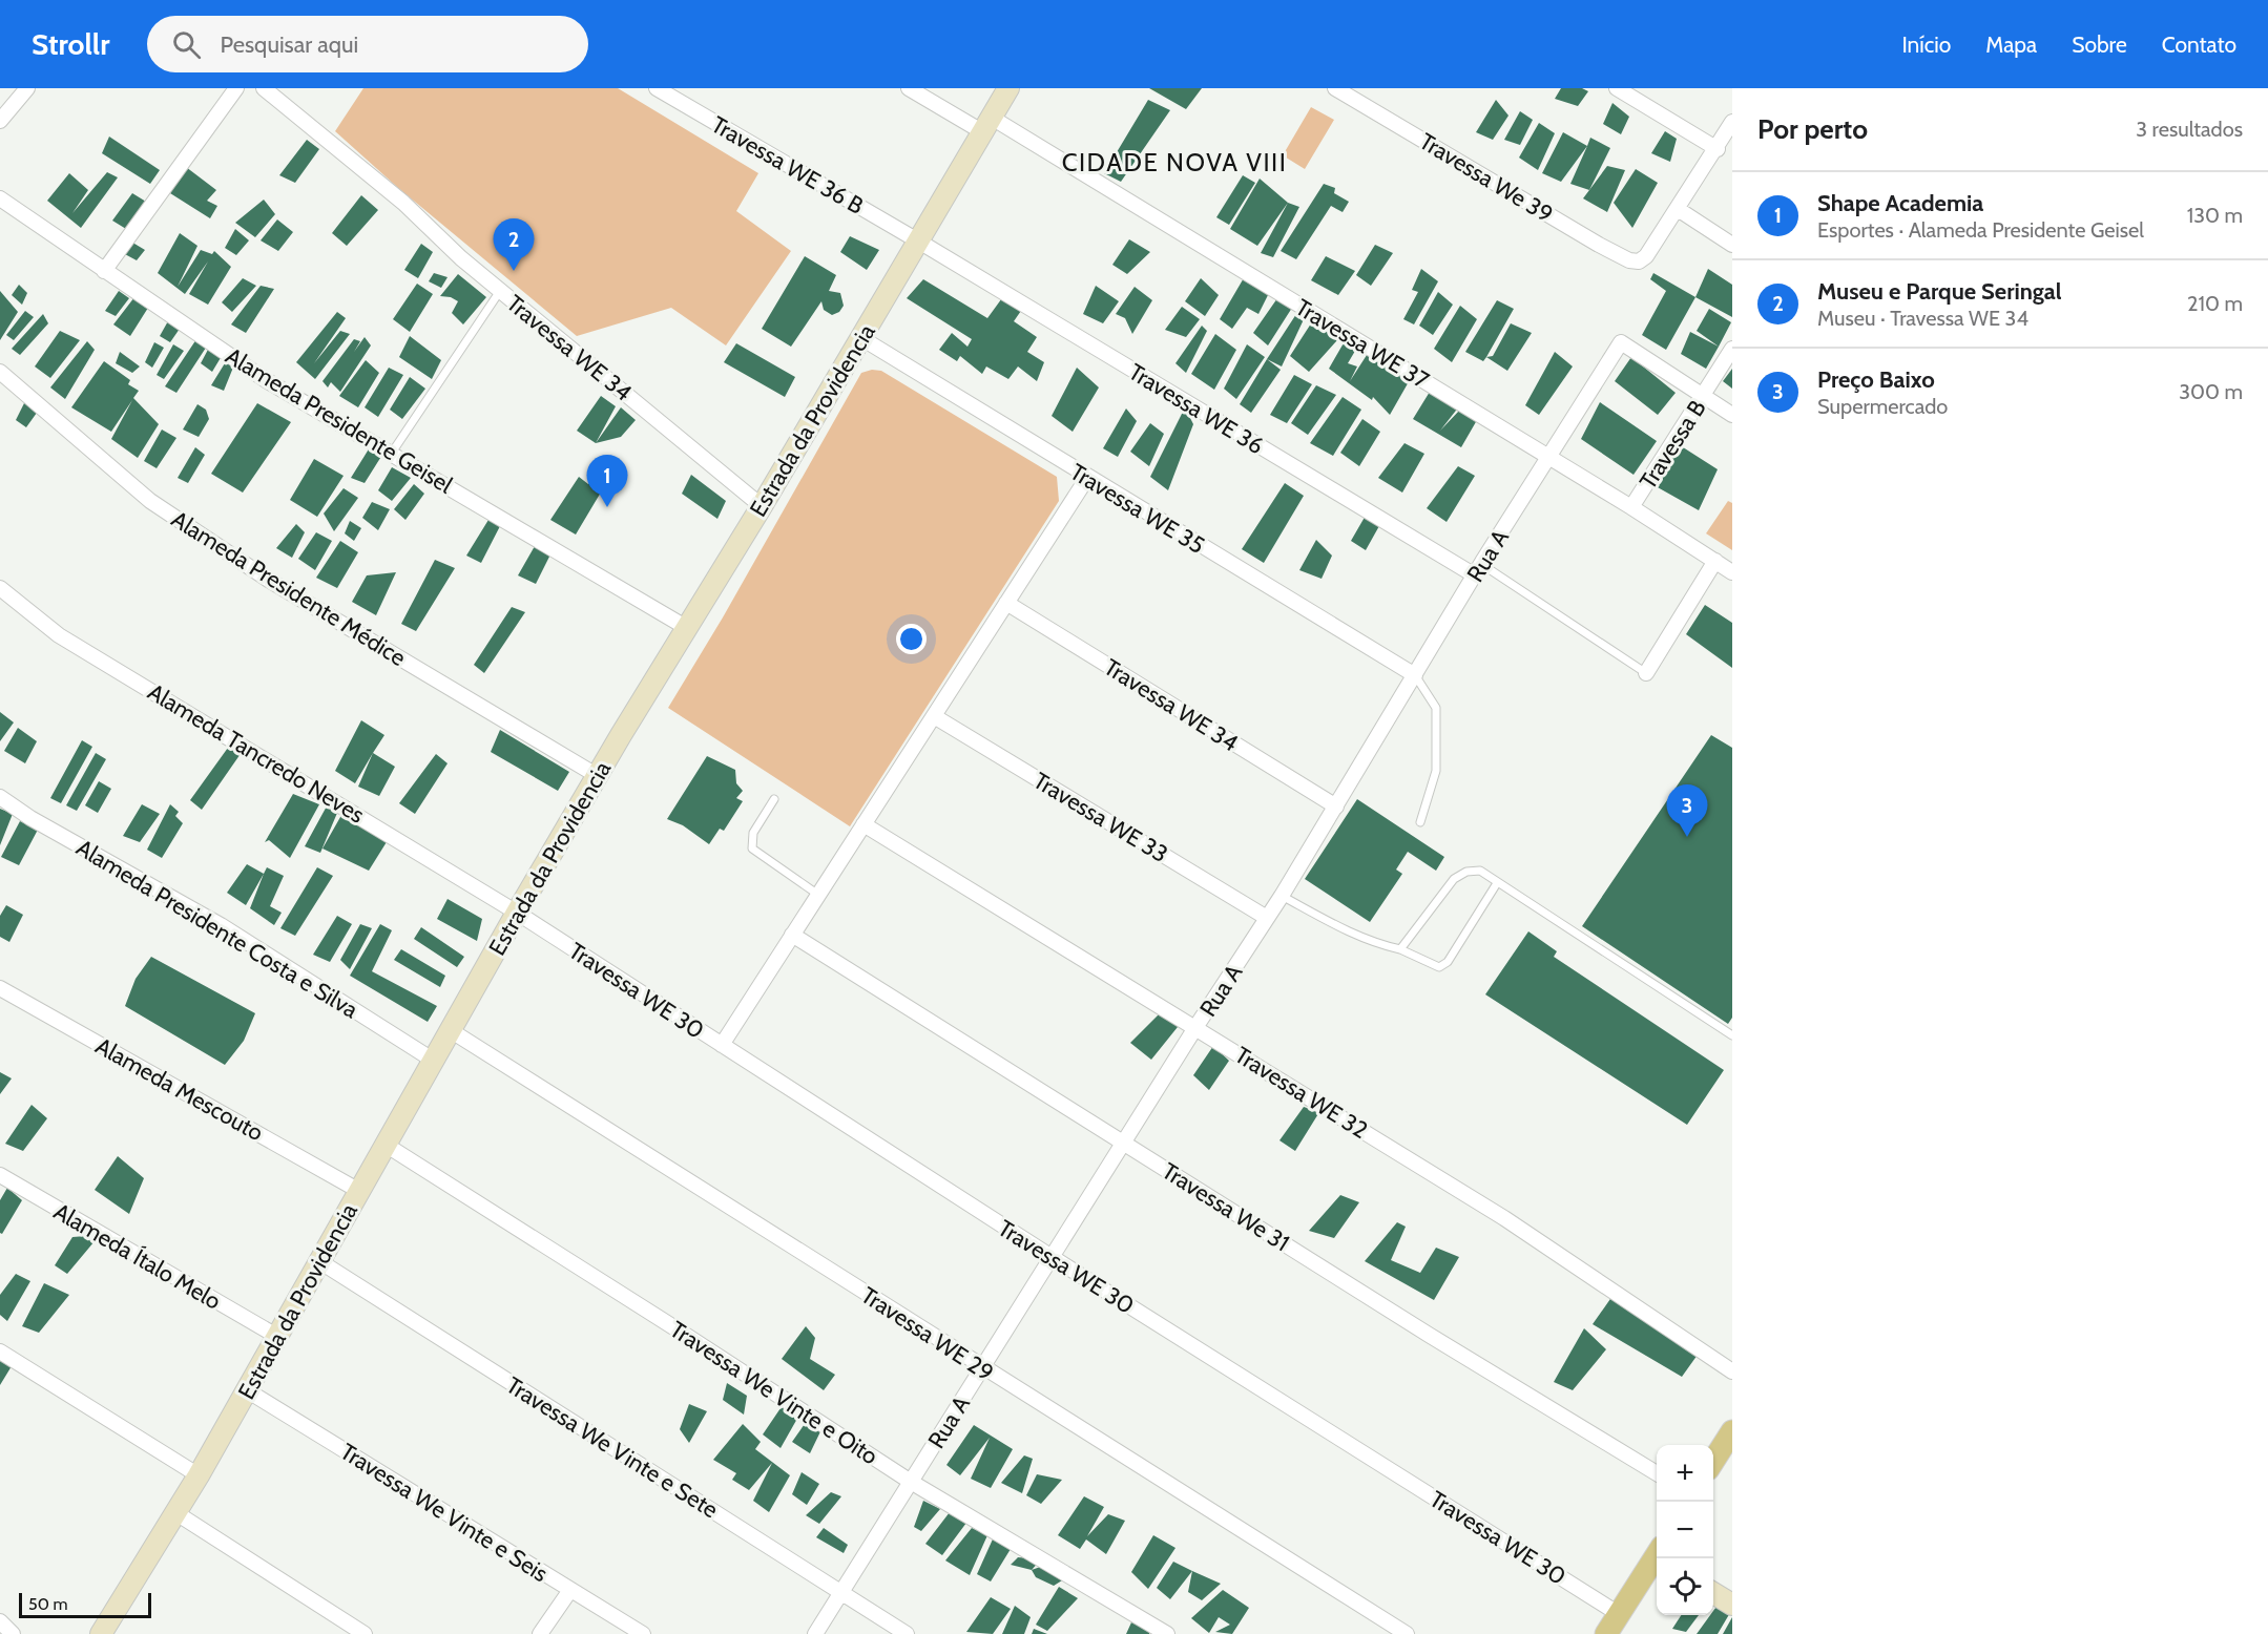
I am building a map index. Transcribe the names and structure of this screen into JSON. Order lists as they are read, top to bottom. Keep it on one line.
{"streets":{"main road":["Estrada da Providencia"],"street":["Travessa WE 36 B","Travessa We 39","Travessa WE 37","Travessa WE 34","Travessa WE 36","Alameda Presidente Geisel","Travessa B","Travessa WE 35","Rua A","Alameda Presidente Médice","Alameda Tancredo Neves","Travessa WE 33","Alameda Presidente Costa e Silva","Travessa WE 30","Alameda Mescouto","Travessa WE 32","Travessa We 31","Alameda Ítalo Melo","Travessa WE 29","Travessa We Vinte e Oito","Travessa We Vinte e Sete","Travessa We Vinte e Seis"]},"crossings":[["Travessa WE 36 B","Travessa WE 36"],["Travessa WE 36 B","Estrada da Providencia"],["Travessa WE 37","Estrada da Providencia"],["Travessa WE 37","Travessa B"],["Travessa WE 37","Rua A"],["Travessa WE 34","Estrada da Providencia"],["Travessa WE 34","Rua A"],["Travessa WE 36","Estrada da Providencia"],["Travessa WE 36","Rua A"],["Alameda Presidente Geisel","Estrada da Providencia"],["Estrada da Providencia","Travessa WE 35"],["Estrada da Providencia","Alameda Presidente Médice"],["Estrada da Providencia","Alameda Tancredo Neves"],["Estrada da Providencia","Alameda Presidente Costa e Silva"],["Estrada da Providencia","Travessa WE 30"],["Estrada da Providencia","Alameda Mescouto"],["Estrada da Providencia","Alameda Ítalo Melo"],["Estrada da Providencia","Travessa WE 29"],["Estrada da Providencia","Travessa We Vinte e Oito"],["Estrada da Providencia","Travessa We Vinte e Sete"],["Estrada da Providencia","Travessa We Vinte e Seis"],["Travessa B","Rua A"],["Travessa WE 35","Rua A"],["Rua A","Travessa WE 33"],["Rua A","Travessa WE 30"],["Rua A","Travessa WE 32"],["Rua A","Travessa We 31"],["Rua A","Travessa WE 29"],["Rua A","Travessa We Vinte e Oito"],["Rua A","Travessa We Vinte e Sete"],["Alameda Tancredo Neves","Travessa WE 30"]],"districts":["CIDADE NOVA VIII"],"scale_bar":"50 m","page":{"header":"Strollr","search":"Pesquisar aqui","nav":["Início","Mapa","Sobre","Contato"],"heading":["Por perto","3 resultados"],"list":[{"mark":"1","name":"Shape Academia","note":"Esportes · Alameda Presidente Geisel","value":"130 m"},{"mark":"2","name":"Museu e Parque Seringal","note":"Museu · Travessa WE 34","value":"210 m"},{"mark":"3","name":"Preço Baixo","note":"Supermercado","value":"300 m"}],"pins":["2","1","3"],"map_buttons":["+","−"],"scale":"50 m"}}
